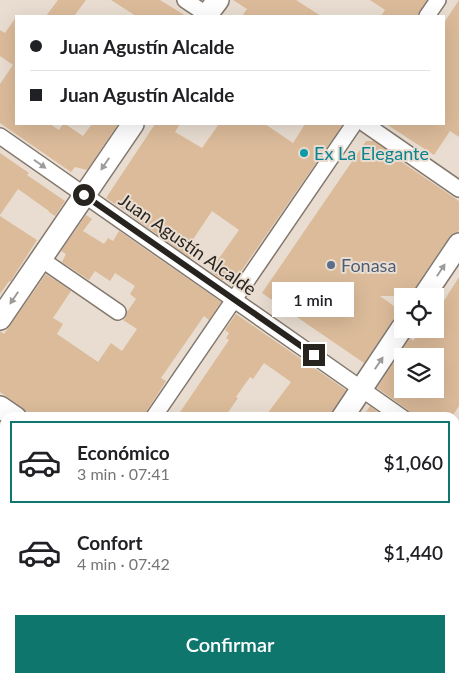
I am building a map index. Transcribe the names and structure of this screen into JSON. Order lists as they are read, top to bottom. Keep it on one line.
{"streets":{"street":["Juan Agustín Alcalde"]},"places":["Ex La Elegante","Fonasa"],"page":{"banner":["Juan Agustín Alcalde","Juan Agustín Alcalde"],"bubble":"1 min","list":[{"name":"Económico","note":"3 min · 07:41","value":"$1,060"},{"name":"Confort","note":"4 min · 07:42","value":"$1,440"}],"buttons":"Confirmar"}}
